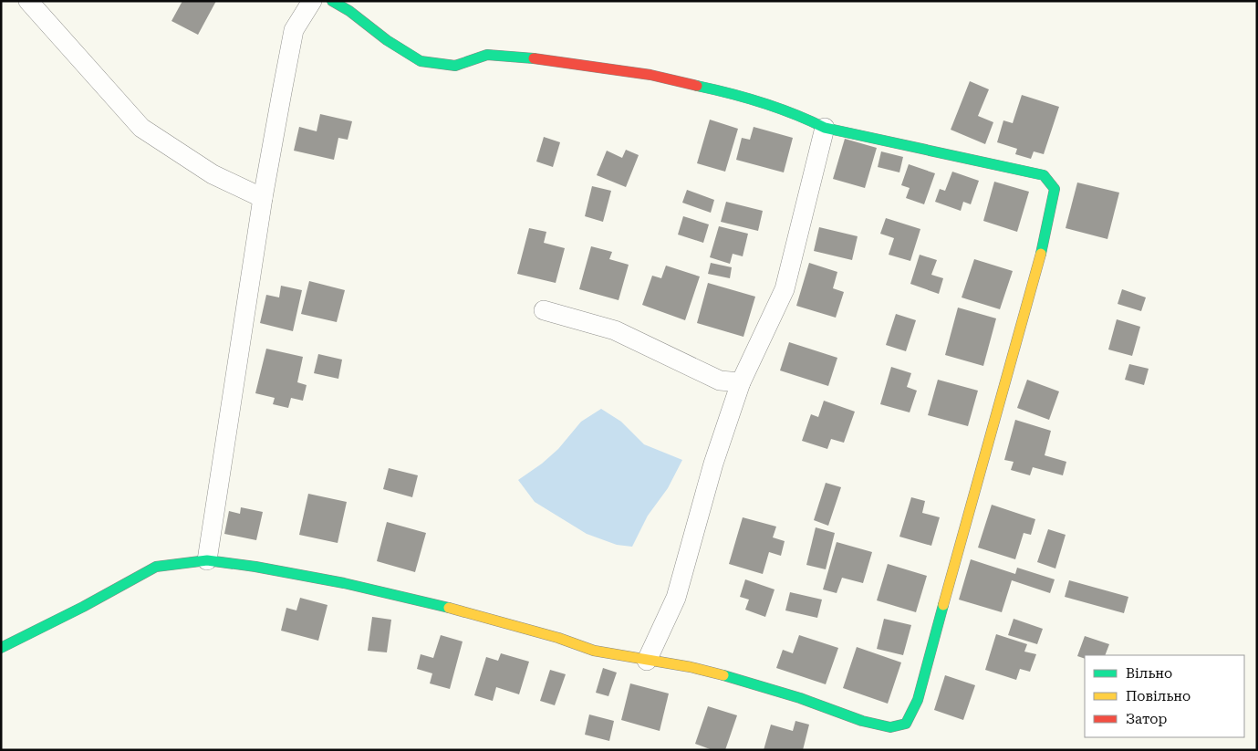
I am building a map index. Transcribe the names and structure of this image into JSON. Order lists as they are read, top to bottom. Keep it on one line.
{"legend":["Вільно","Повільно","Затор"]}
